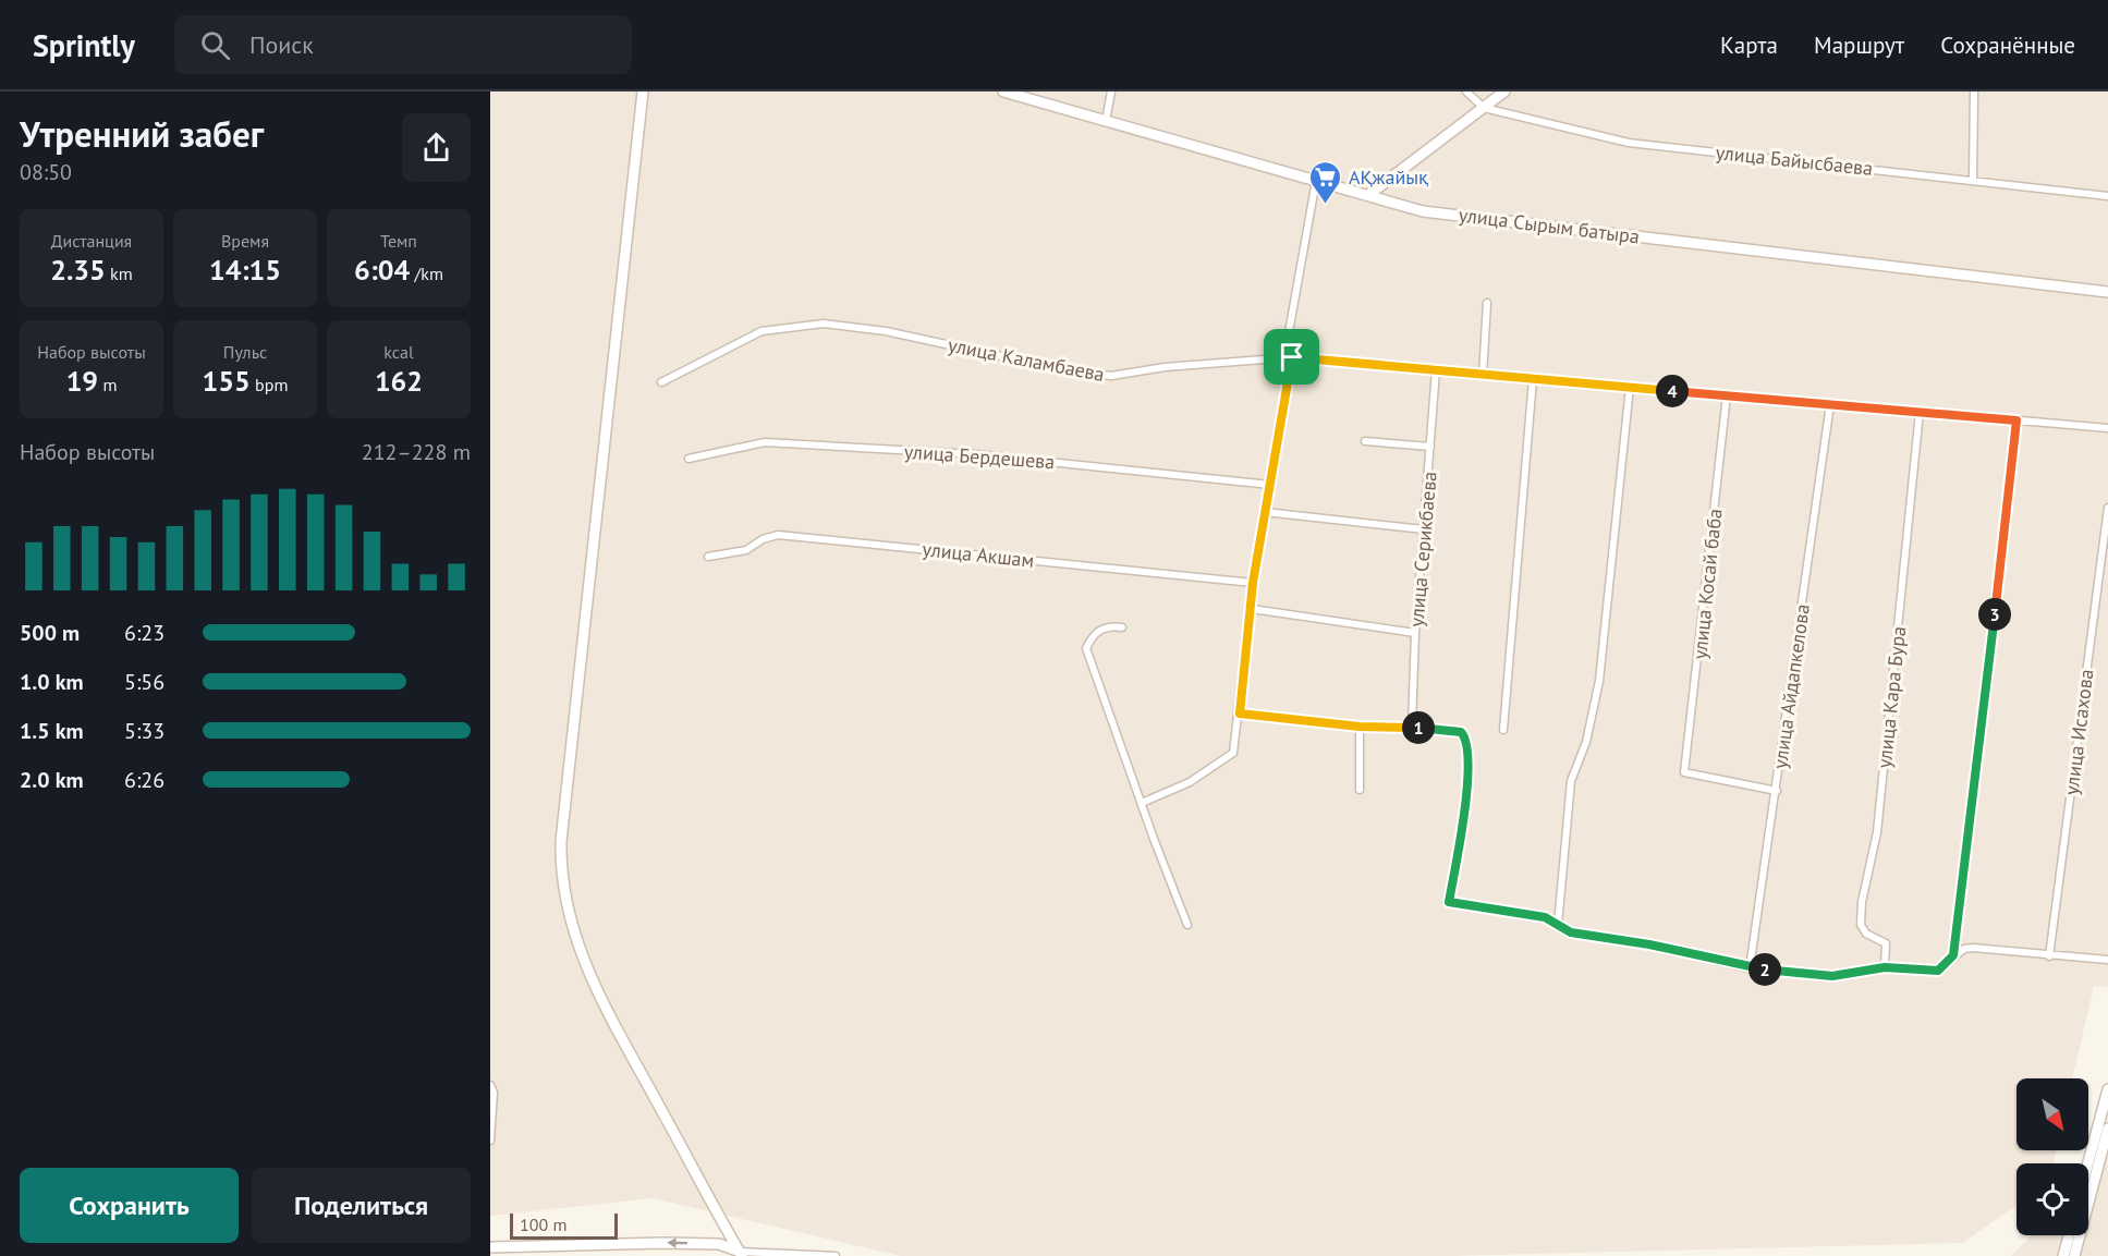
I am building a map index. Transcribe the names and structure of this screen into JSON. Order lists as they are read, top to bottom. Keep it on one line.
{"streets":{"main road":["улица Сырым батыра"],"street":["улица Байысбаева","улица Каламбаева","улица Бердешева","улица Серикбаева","улица Акшам","улица Косай баба","улица Айдапкелова","улица Кара Бура","улица Исахова"]},"crossings":[["улица Каламбаева","улица Серикбаева"],["улица Каламбаева","улица Косай баба"],["улица Каламбаева","улица Айдапкелова"],["улица Каламбаева","улица Кара Бура"],["улица Косай баба","улица Айдапкелова"]],"places":{"supermarket":["АҚжайық"]},"scale_bar":"100 m","north":"bottom right","page":{"header":"Sprintly","search":"Поиск","nav":["Карта","Маршрут","Сохранённые"],"heading":["Утренний забег","08:50"],"stats":[["Дистанция","2.35 km"],["Время","14:15"],["Темп","6:04 /km"],["Набор высоты","19 m"],["Пульс","155 bpm"],["kcal","162"]],"pins":["4","3","1","2"],"chart":["Набор высоты","212–228 m"],"list":[{"name":"500 m","note":"6:23"},{"name":"1.0 km","note":"5:56"},{"name":"1.5 km","note":"5:33"},{"name":"2.0 km","note":"6:26"}],"buttons":["Сохранить","Поделиться"],"scale":"100 m"}}
